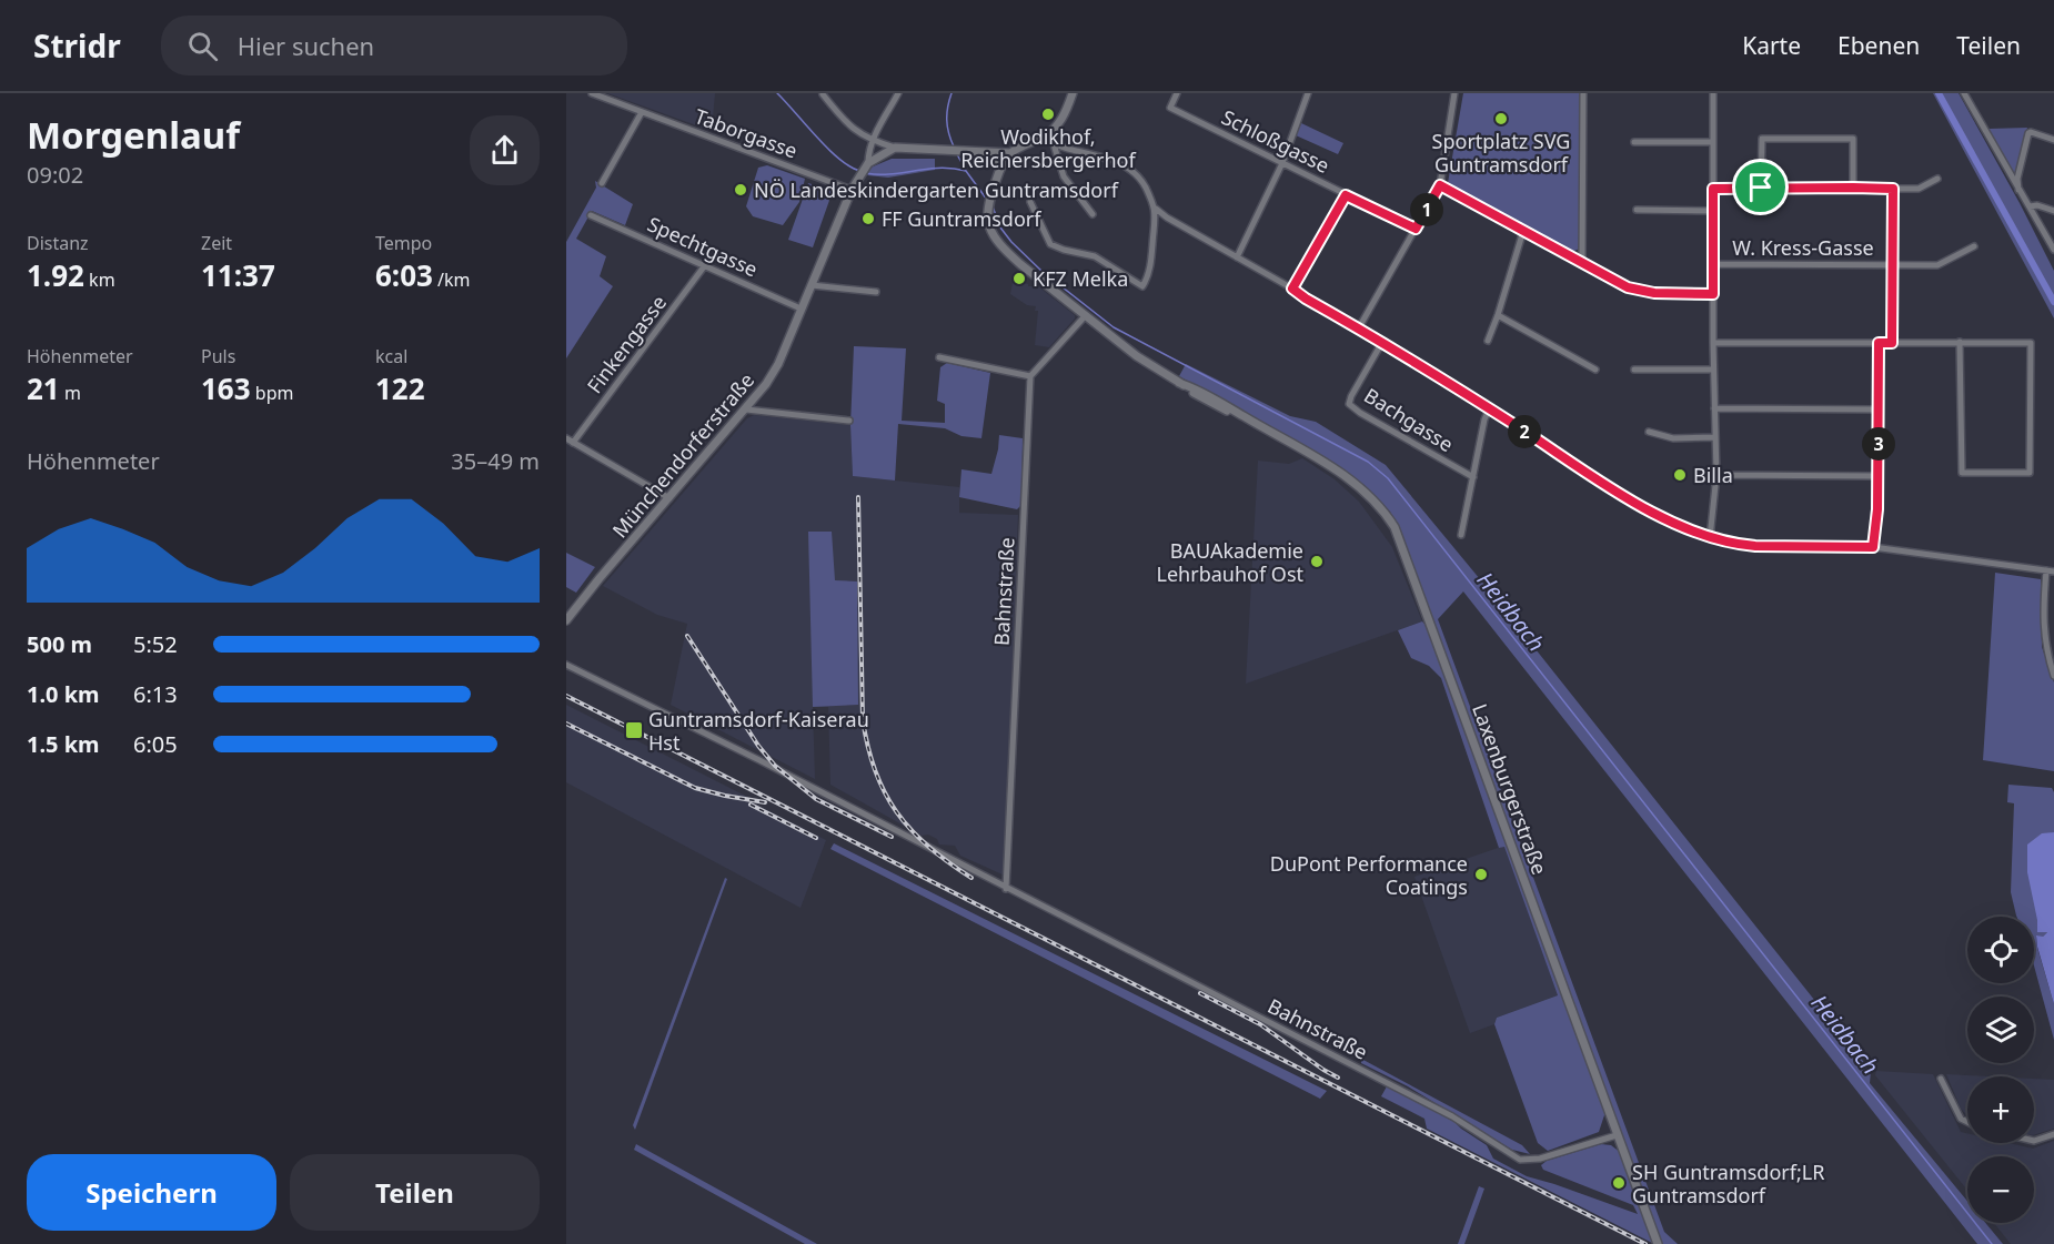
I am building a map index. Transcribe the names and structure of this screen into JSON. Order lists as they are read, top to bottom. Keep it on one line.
{"streets":{"street":["Taborgasse","Schloßgasse","Spechtgasse","W. Kress-Gasse","Finkengasse","Bachgasse","Münchendorferstraße","Bahnstraße","Laxenburgerstraße"]},"crossings":[["Taborgasse","Münchendorferstraße"],["Spechtgasse","Finkengasse"],["Spechtgasse","Münchendorferstraße"],["Bahnstraße","Laxenburgerstraße"]],"water":["Heidbach"],"places":{"other":["Wodikhof, Reichersbergerhof","Sportplatz SVG Guntramsdorf","NÖ Landeskindergarten Guntramsdorf","FF Guntramsdorf","KFZ Melka","Billa","BAUAkademie Lehrbauhof Ost","DuPont Performance Coatings","SH Guntramsdorf;LR Guntramsdorf"],"transit":["Guntramsdorf-Kaiserau Hst"]},"page":{"header":"Stridr","search":"Hier suchen","nav":["Karte","Ebenen","Teilen"],"heading":["Morgenlauf","09:02"],"pins":["1","2","3"],"stats":[["Distanz","1.92 km"],["Zeit","11:37"],["Tempo","6:03 /km"],["Höhenmeter","21 m"],["Puls","163 bpm"],["kcal","122"]],"chart":["Höhenmeter","35–49 m"],"list":[{"name":"500 m","note":"5:52"},{"name":"1.0 km","note":"6:13"},{"name":"1.5 km","note":"6:05"}],"map_buttons":["+","−"],"buttons":["Speichern","Teilen"]}}
